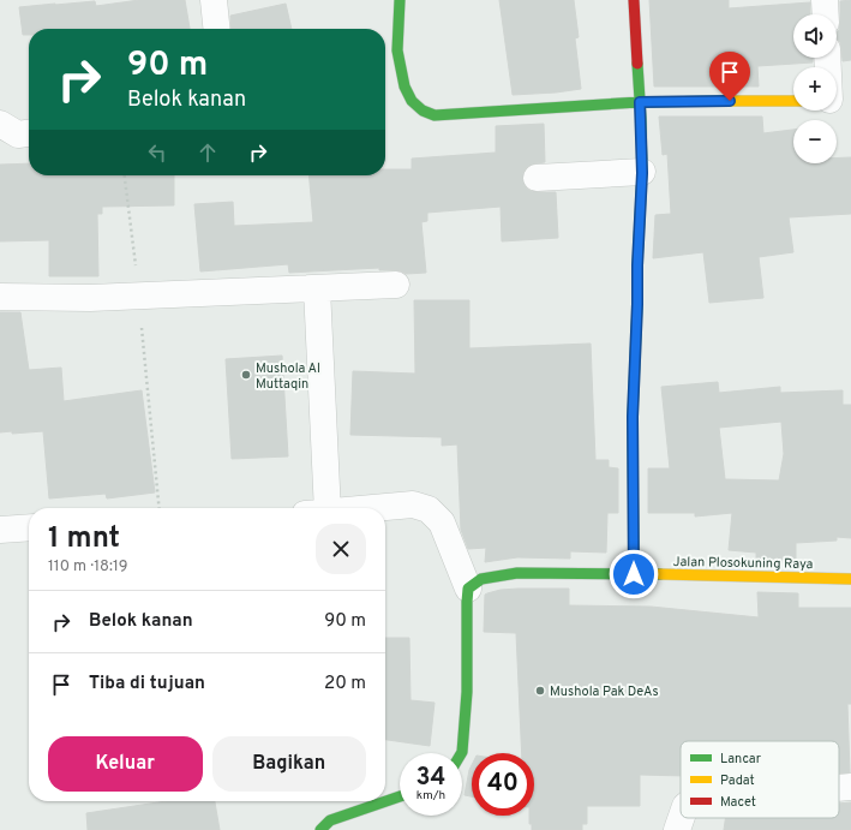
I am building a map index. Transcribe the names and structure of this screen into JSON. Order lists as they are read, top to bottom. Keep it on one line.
{"streets":{"street":["Jalan Plosokuning Raya"]},"places":["Mushola Al Muttaqin","Mushola Pak DeAs"],"legend":["Lancar","Padat","Macet"],"page":{"map_buttons":["+","−"],"turn":["90 m","Belok kanan"],"heading":["1 mnt","110 m · 18:19"],"list":[{"name":"Belok kanan","value":"90 m"},{"name":"Tiba di tujuan","value":"20 m"}],"buttons":["Keluar","Bagikan"],"speed":"34 km/h","limit":"40"}}
